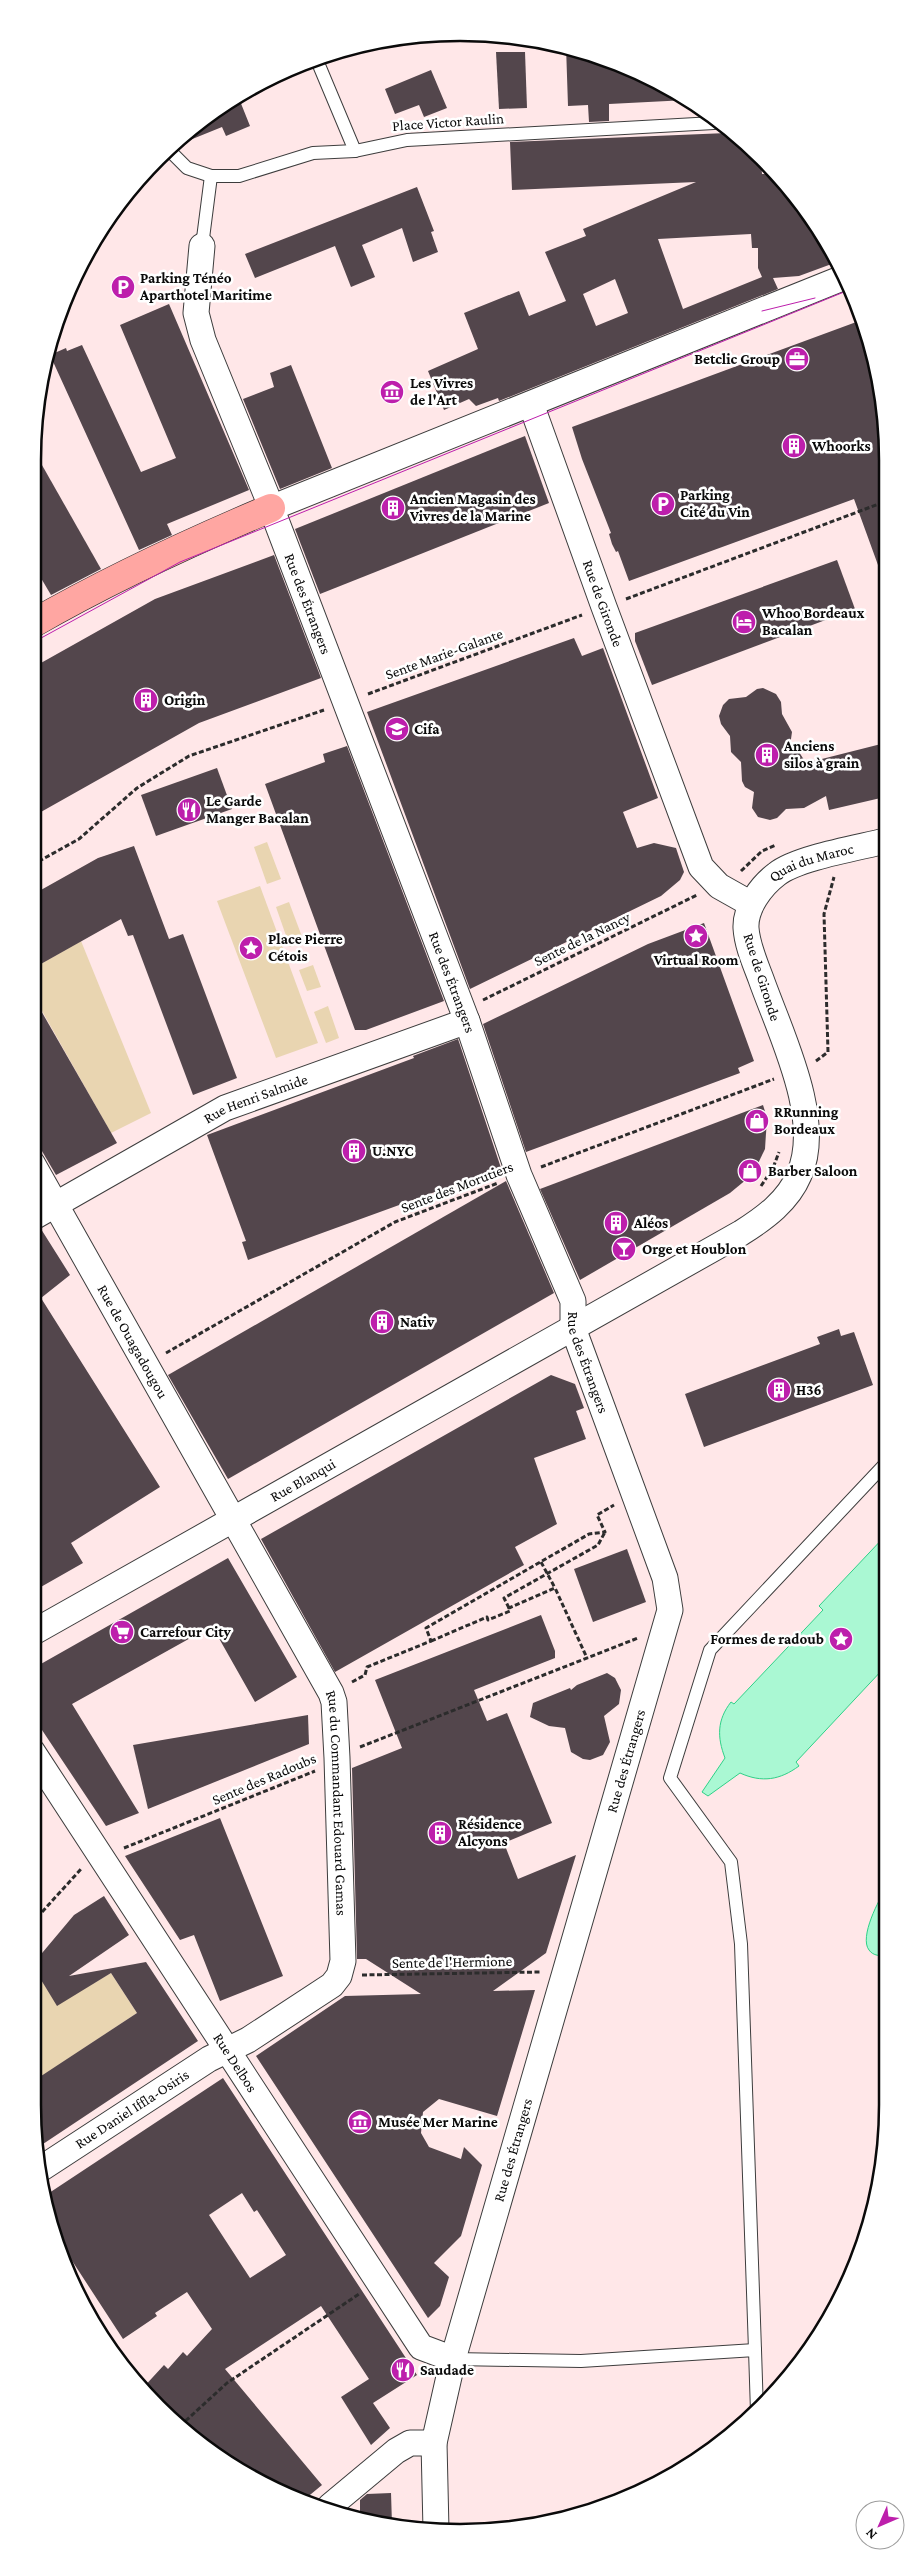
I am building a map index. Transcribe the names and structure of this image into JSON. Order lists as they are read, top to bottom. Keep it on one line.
{"streets":{"street":["Rue des Étrangers","Rue de Gironde","Quai du Maroc","Rue Henri Salmide","Rue de Ouagadougou","Rue Blanqui","Rue du Commandant Edouard Gamas","Rue Delbos","Rue Daniel Iffla-Osiris"],"lane":["Place Victor Raulin"],"path":["Sente Marie-Galante","Sente de la Nancy","Sente des Morutiers","Sente des Radoubs","Sente de l'Hermione"]},"crossings":[["Rue des Étrangers","Rue de Gironde"],["Rue des Étrangers","Sente Marie-Galante"],["Rue des Étrangers","Sente de la Nancy"],["Rue des Étrangers","Rue Henri Salmide"],["Rue des Étrangers","Sente des Morutiers"],["Rue des Étrangers","Rue Blanqui"],["Rue des Étrangers","Sente des Radoubs"],["Rue des Étrangers","Sente de l'Hermione"],["Rue des Étrangers","Rue Delbos"],["Rue de Gironde","Sente Marie-Galante"],["Rue de Gironde","Quai du Maroc"],["Rue de Gironde","Sente de la Nancy"],["Rue de Gironde","Sente des Morutiers"],["Rue de Gironde","Rue Blanqui"],["Quai du Maroc","Sente des Morutiers"],["Sente de la Nancy","Rue Henri Salmide"],["Rue Henri Salmide","Rue de Ouagadougou"],["Sente des Morutiers","Rue de Ouagadougou"],["Rue de Ouagadougou","Rue Blanqui"],["Rue de Ouagadougou","Rue du Commandant Edouard Gamas"],["Rue Blanqui","Rue du Commandant Edouard Gamas"],["Sente des Radoubs","Rue du Commandant Edouard Gamas"],["Sente des Radoubs","Rue Delbos"],["Rue du Commandant Edouard Gamas","Sente de l'Hermione"],["Rue Delbos","Rue Daniel Iffla-Osiris"]],"places":{"parking":["Parking Ténéo Aparthotel Maritime","Parking Cité du Vin"],"office":["Betclic Group"],"museum":["Les Vivres de l'Art","Musée Mer Marine"],"building":["Whoorks","Ancien Magasin des Vivres de la Marine","Origin","Anciens silos à grain","U.NYC","Aléos","Nativ","H36","Résidence Alcyons"],"hotel":["Whoo Bordeaux Bacalan"],"school or university":["Cifa"],"restaurant":["Le Garde Manger Bacalan","Saudade"],"place":["Virtual Room","Place Pierre Cétois","Formes de radoub"],"shop":["RRunning Bordeaux","Barber Saloon"],"bar":["Orge et Houblon"],"supermarket":["Carrefour City"]},"north":"bottom left"}
